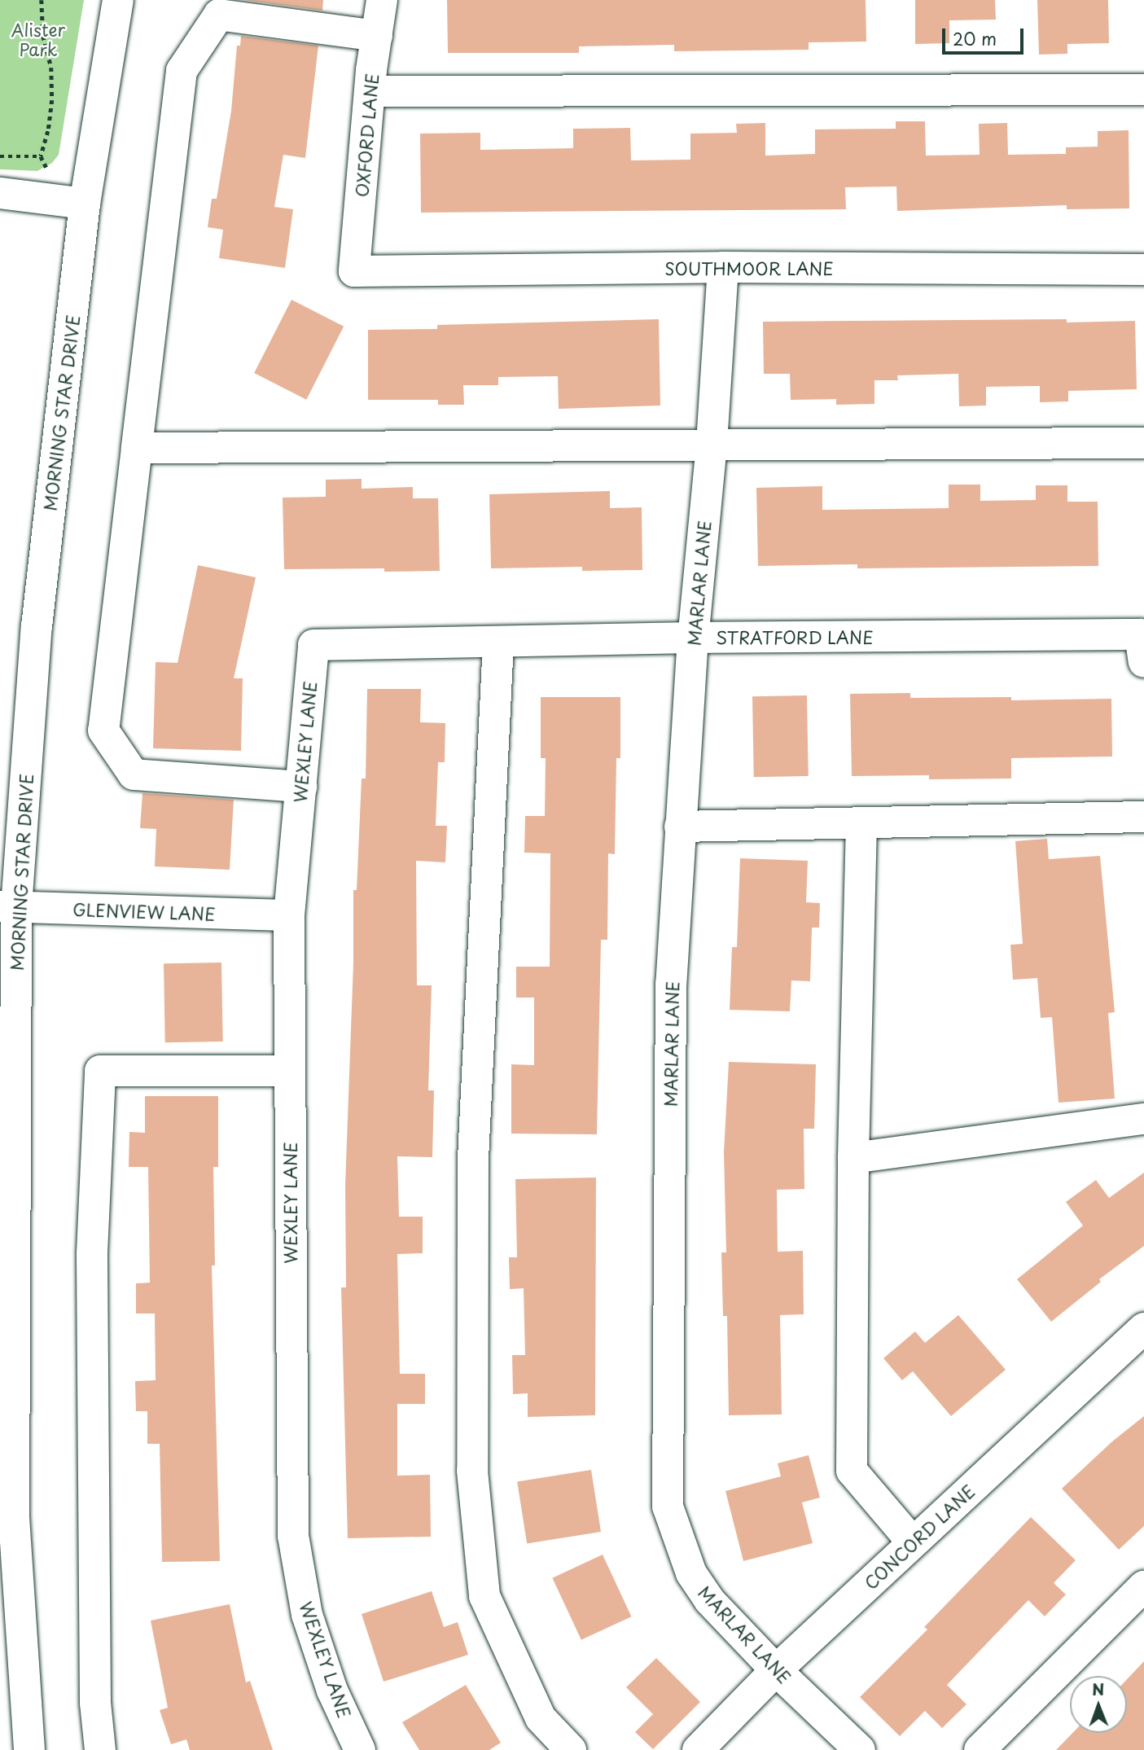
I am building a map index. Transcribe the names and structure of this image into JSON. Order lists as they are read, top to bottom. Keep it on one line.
{"streets":{"street":["OXFORD LANE","SOUTHMOOR LANE","MORNING STAR DRIVE","MARLAR LANE","STRATFORD LANE","WEXLEY LANE","GLENVIEW LANE","CONCORD LANE"]},"crossings":[["OXFORD LANE","SOUTHMOOR LANE"],["SOUTHMOOR LANE","MARLAR LANE"],["MORNING STAR DRIVE","GLENVIEW LANE"],["MARLAR LANE","STRATFORD LANE"],["MARLAR LANE","CONCORD LANE"],["STRATFORD LANE","WEXLEY LANE"],["WEXLEY LANE","GLENVIEW LANE"]],"parks":["Alister Park"],"scale_bar":"20 m","north":"top"}
